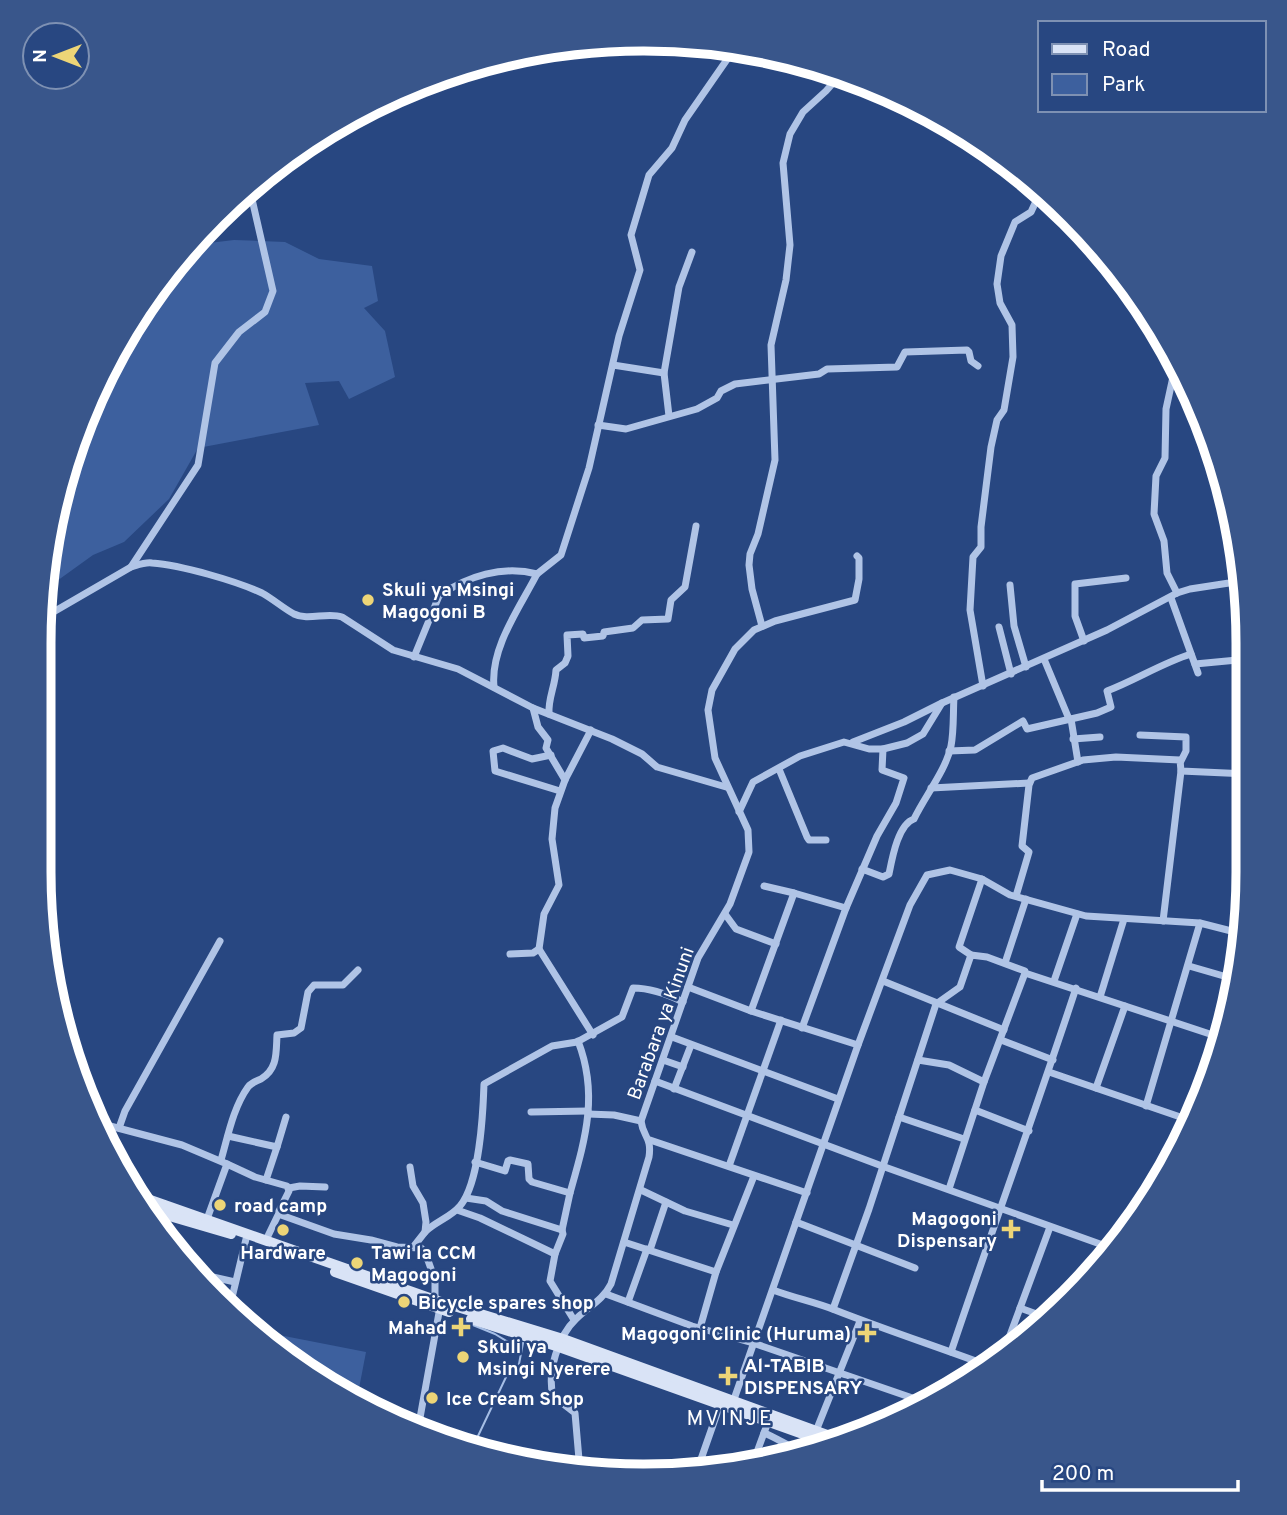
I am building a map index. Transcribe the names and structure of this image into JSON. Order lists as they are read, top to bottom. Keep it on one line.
{"streets":{"street":["Barabara ya Kinuni"]},"districts":["MVINJE"],"places":{"other":["Skuli ya Msingi Magogoni B","road camp","Hardware","Tawi la CCM Magogoni","Bicycle spares shop","Skuli ya Msingi Nyerere","Ice Cream Shop"],"health":["Magogoni Dispensary","Mahad","Magogoni Clinic (Huruma)","Al-TABIB DISPENSARY"]},"legend":["Road","Park"],"scale_bar":"200 m","north":"left"}
